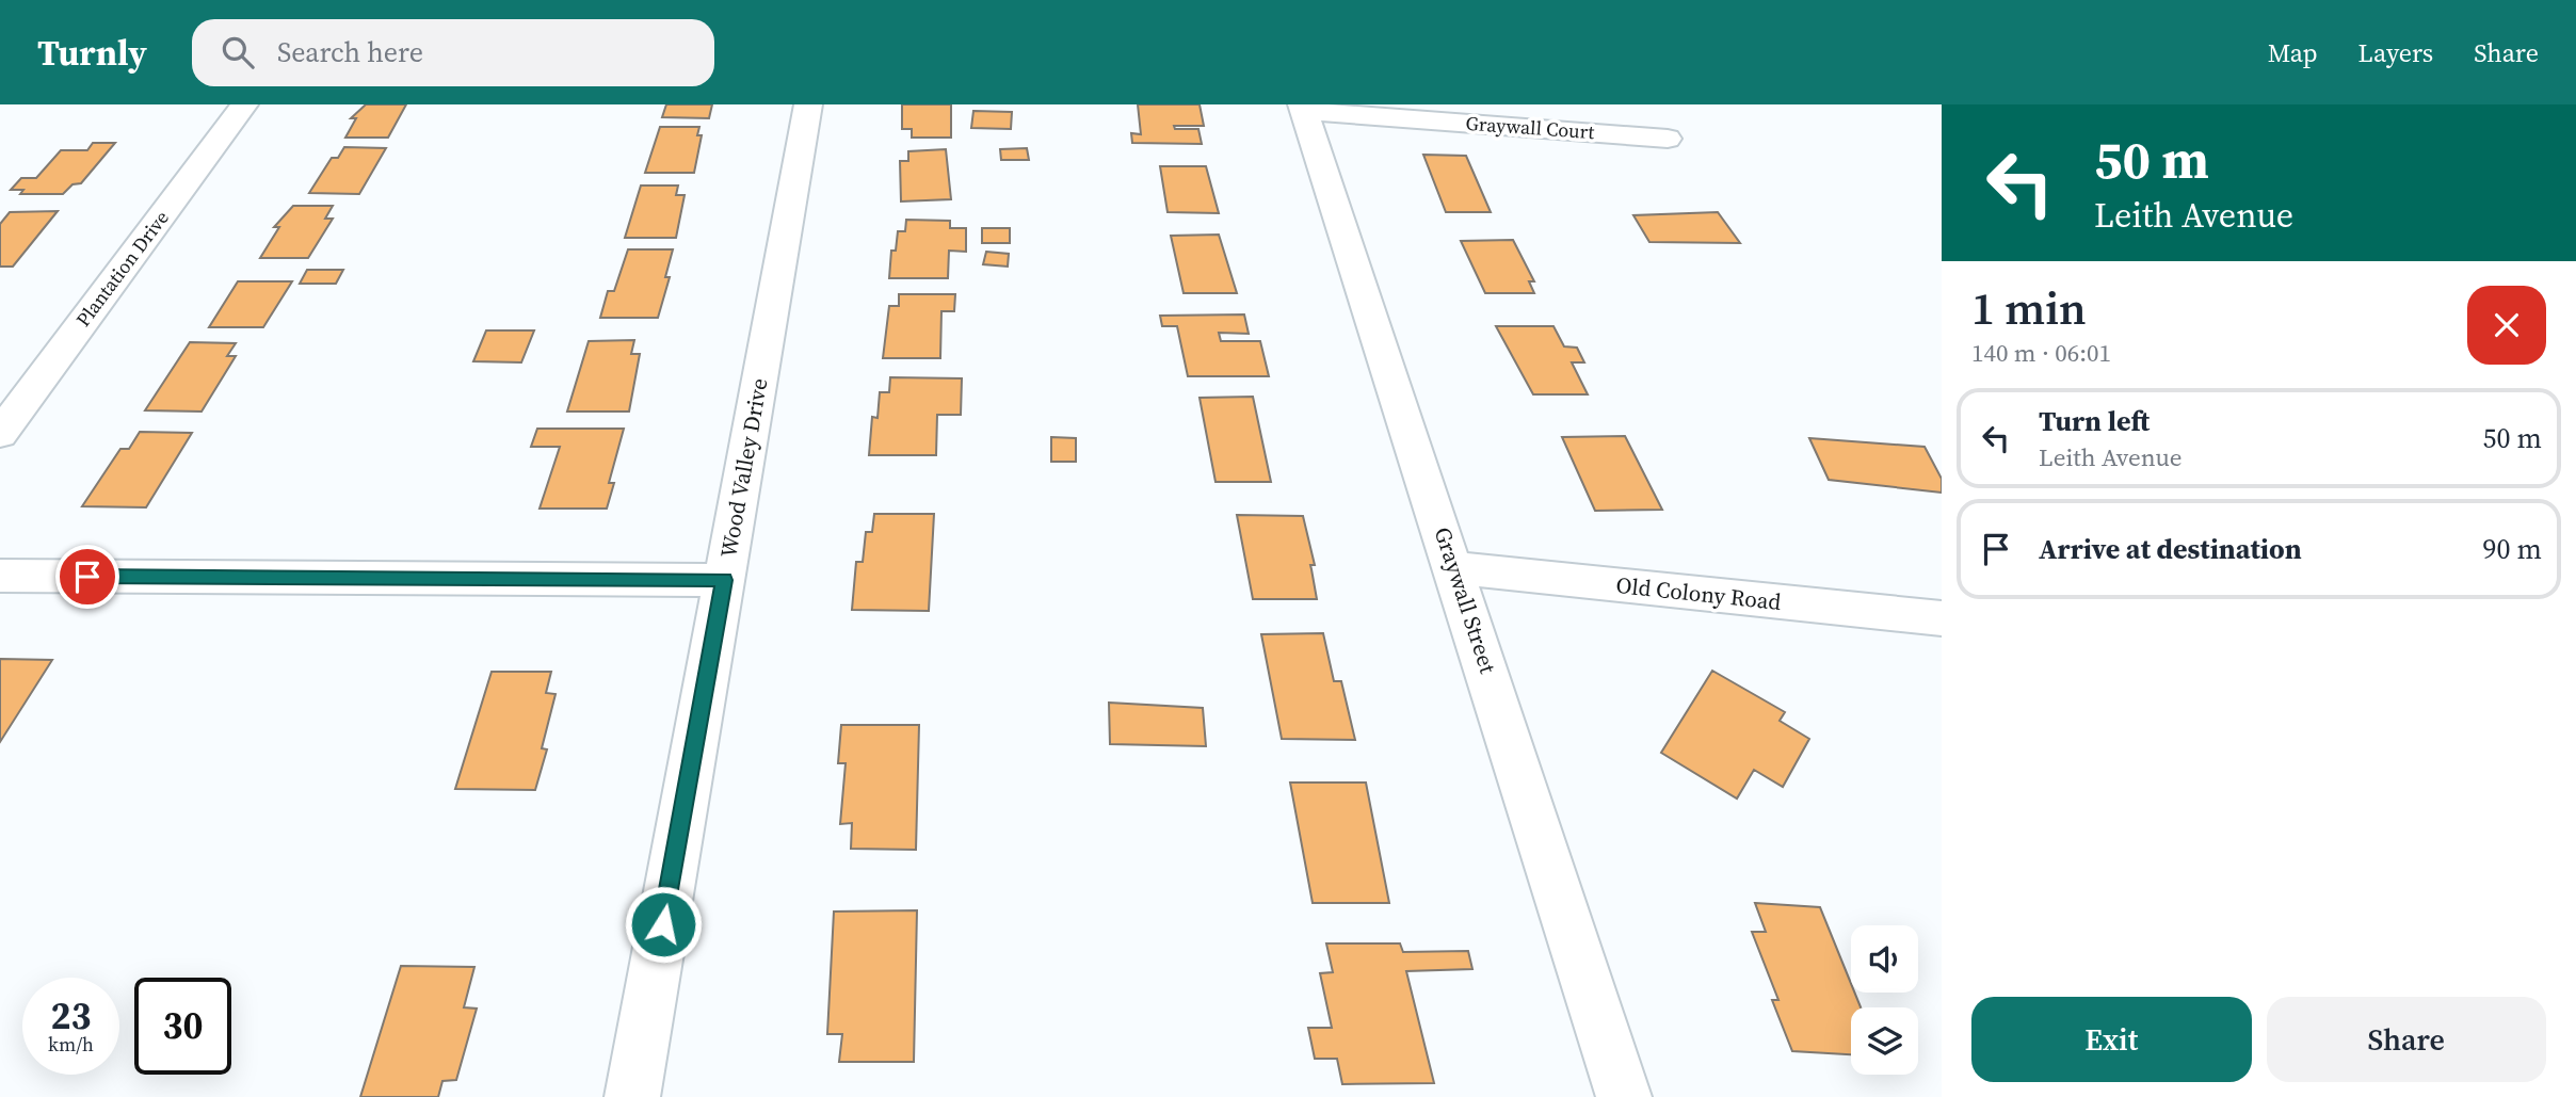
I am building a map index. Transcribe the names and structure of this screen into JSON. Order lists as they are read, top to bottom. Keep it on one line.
{"streets":{"street":["Graywall Court","Plantation Drive","Wood Valley Drive","Old Colony Road","Graywall Street"]},"crossings":[["Graywall Court","Graywall Street"],["Old Colony Road","Graywall Street"]],"page":{"header":"Turnly","search":"Search here","nav":["Map","Layers","Share"],"turn":["50 m","Leith Avenue"],"heading":["1 min","140 m · 06:01"],"list":[{"name":"Turn left","note":"Leith Avenue","value":"50 m"},{"name":"Arrive at destination","value":"90 m"}],"speed":"23 km/h","limit":"30","buttons":["Exit","Share"]}}
